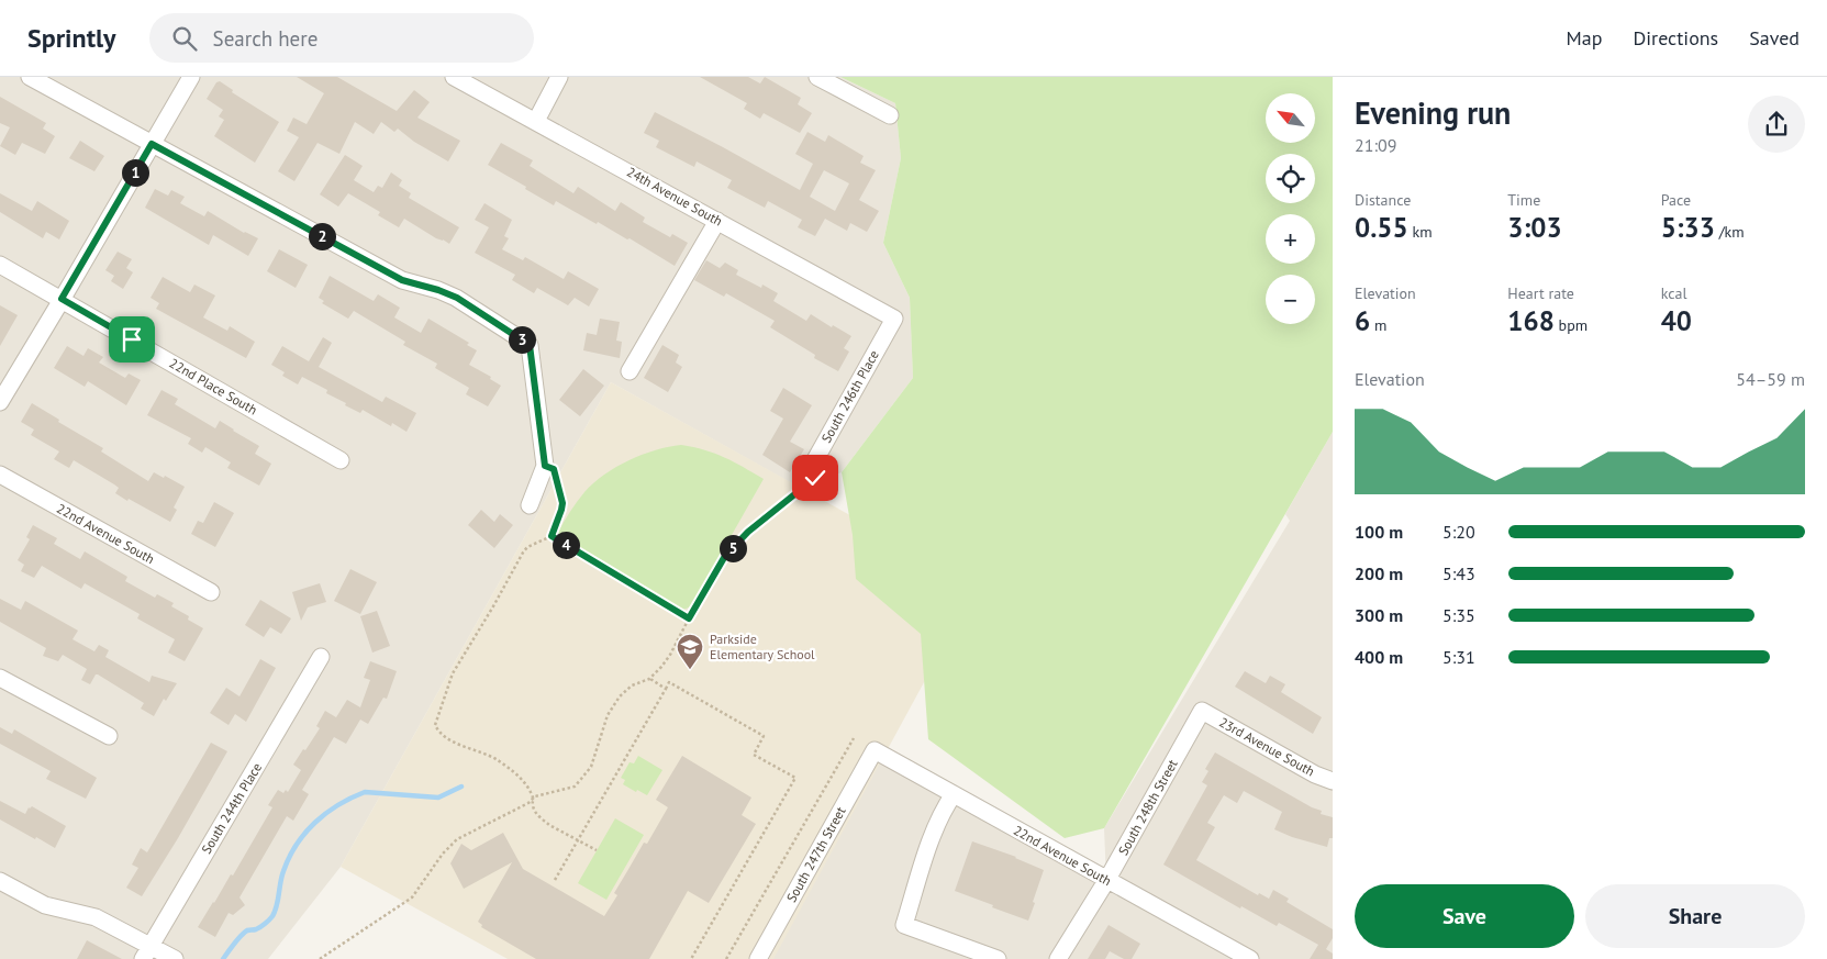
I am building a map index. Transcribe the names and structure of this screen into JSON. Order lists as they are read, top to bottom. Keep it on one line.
{"streets":{"street":["24th Avenue South","22nd Place South","South 246th Place","22nd Avenue South","23rd Avenue South","South 248th Street","South 244th Place","South 247th Street"]},"crossings":[["24th Avenue South","South 246th Place"],["22nd Avenue South","South 248th Street"],["22nd Avenue South","South 247th Street"],["23rd Avenue South","South 248th Street"]],"places":{"school or university":["Parkside Elementary School"]},"north":"top left","page":{"header":"Sprintly","search":"Search here","nav":["Map","Directions","Saved"],"heading":["Evening run","21:09"],"map_buttons":["+","−"],"pins":["1","2","3","4","5"],"stats":[["Distance","0.55 km"],["Time","3:03"],["Pace","5:33 /km"],["Elevation","6 m"],["Heart rate","168 bpm"],["kcal","40"]],"chart":["Elevation","54–59 m"],"list":[{"name":"100 m","note":"5:20"},{"name":"200 m","note":"5:43"},{"name":"300 m","note":"5:35"},{"name":"400 m","note":"5:31"}],"buttons":["Save","Share"]}}
